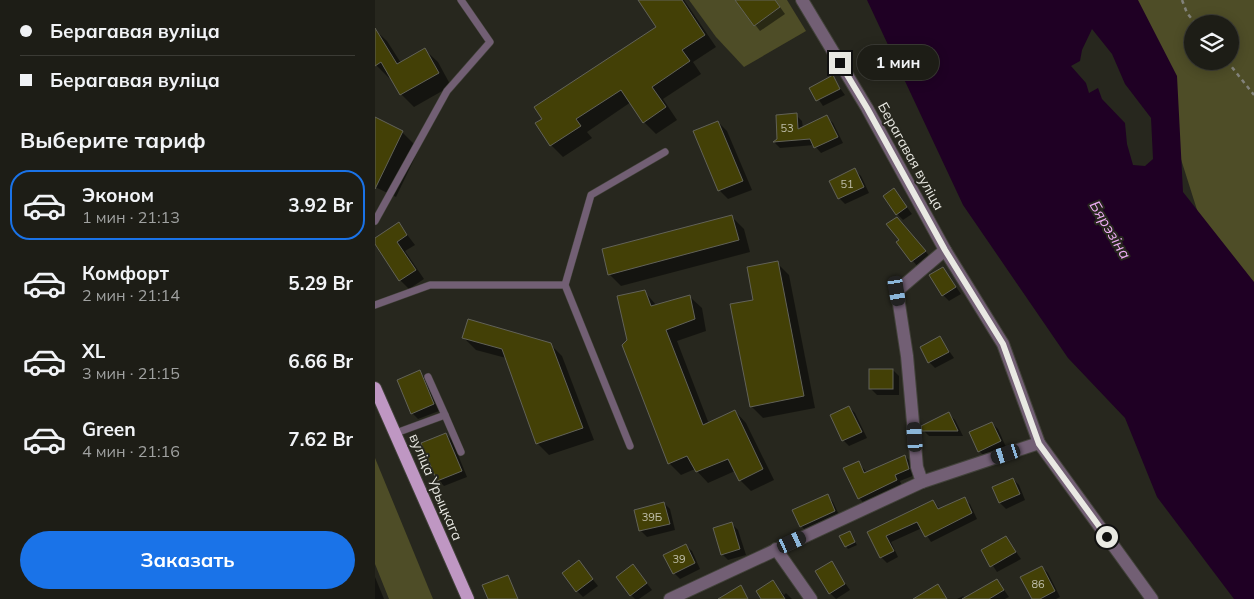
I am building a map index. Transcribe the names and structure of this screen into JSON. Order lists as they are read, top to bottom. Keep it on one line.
{"streets":{"main road":["вуліца Урыцкага"],"street":["Берагавая вуліца"]},"water":["Бярэзіна"],"house_numbers":["53","51","39Б","39","86"],"page":{"banner":["Берагавая вуліца","Берагавая вуліца"],"bubble":"1 мин","heading":"Выберите тариф","list":[{"name":"Эконом","note":"1 мин · 21:13","value":"3.92 Br"},{"name":"Комфорт","note":"2 мин · 21:14","value":"5.29 Br"},{"name":"XL","note":"3 мин · 21:15","value":"6.66 Br"},{"name":"Green","note":"4 мин · 21:16","value":"7.62 Br"}],"buttons":"Заказать"}}
